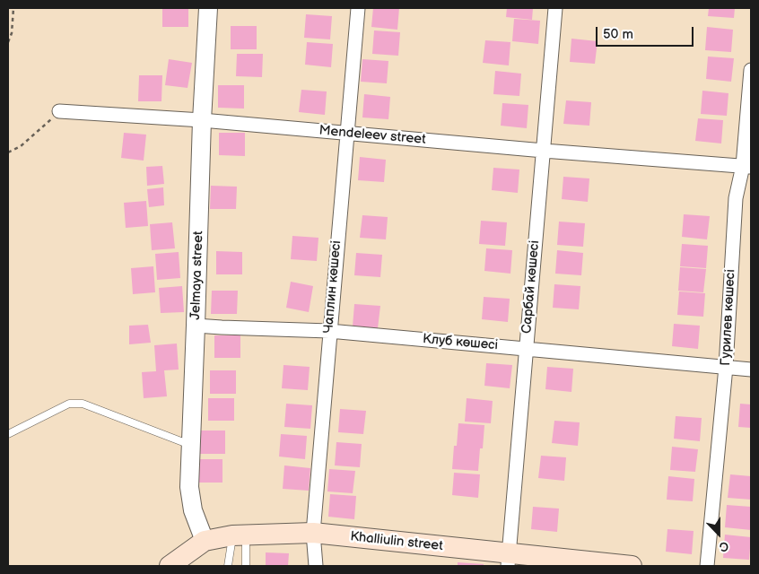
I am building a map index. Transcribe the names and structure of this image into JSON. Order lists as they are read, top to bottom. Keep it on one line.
{"streets":{"main road":["Khalliulin street"],"street":["Mendeleev street","Jelmaya street","Чаплин көшесі","Сарбай көшесі","Гурилев көшесі","Клуб көшесі"]},"crossings":[["Mendeleev street","Jelmaya street"],["Mendeleev street","Чаплин көшесі"],["Mendeleev street","Сарбай көшесі"],["Mendeleev street","Гурилев көшесі"],["Jelmaya street","Клуб көшесі"],["Jelmaya street","Khalliulin street"],["Чаплин көшесі","Клуб көшесі"],["Чаплин көшесі","Khalliulin street"],["Сарбай көшесі","Клуб көшесі"],["Сарбай көшесі","Khalliulin street"],["Гурилев көшесі","Клуб көшесі"]],"scale_bar":"50 m","north":"bottom"}
